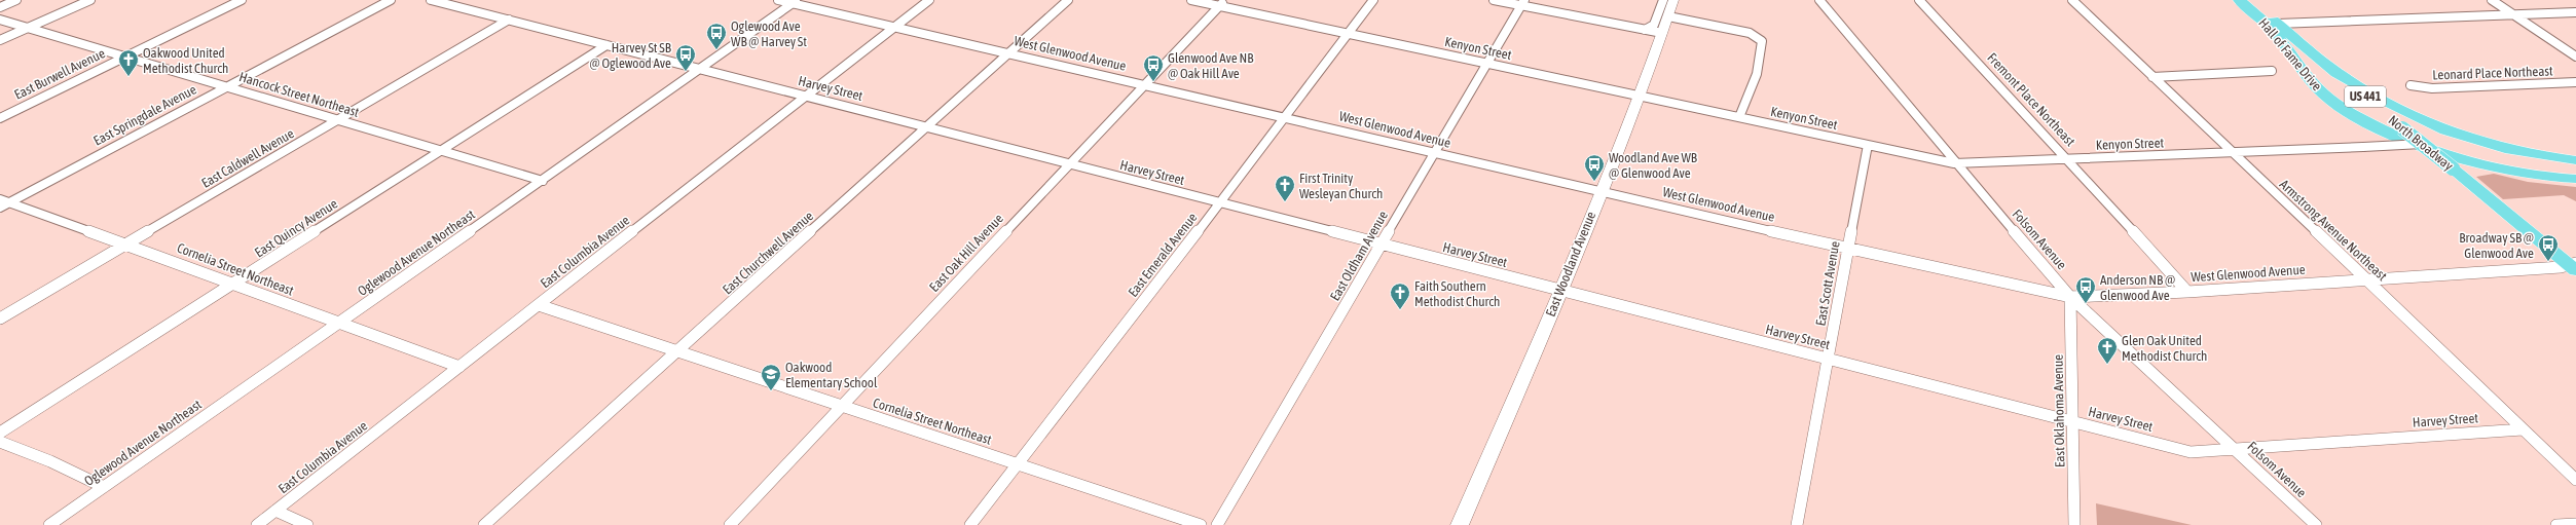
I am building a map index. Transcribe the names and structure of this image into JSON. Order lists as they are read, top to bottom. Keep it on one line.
{"streets":{"main road":["Hall of Fame Drive","US 441","North Broadway","East Woodland Avenue"],"street":["Kenyon Street","West Glenwood Avenue","Leonard Place Northeast","East Burwell Avenue","Harvey Street","Hancock Street Northeast","Fremont Place Northeast","East Springdale Avenue","East Caldwell Avenue","East Quincy Avenue","Armstrong Avenue Northeast","Folsom Avenue","East Columbia Avenue","Oglewood Avenue Northeast","East Churchwell Avenue","East Oak Hill Avenue","East Emerald Avenue","East Oldham Avenue","Cornelia Street Northeast","East Scott Avenue","East Oklahoma Avenue"]},"crossings":[["Kenyon Street","Fremont Place Northeast"],["Kenyon Street","North Broadway"],["Kenyon Street","Armstrong Avenue Northeast"],["Kenyon Street","Folsom Avenue"],["Kenyon Street","East Oak Hill Avenue"],["Kenyon Street","East Emerald Avenue"],["Kenyon Street","East Oldham Avenue"],["Kenyon Street","East Woodland Avenue"],["Kenyon Street","East Scott Avenue"],["West Glenwood Avenue","Fremont Place Northeast"],["West Glenwood Avenue","North Broadway"],["West Glenwood Avenue","Armstrong Avenue Northeast"],["West Glenwood Avenue","Folsom Avenue"],["West Glenwood Avenue","East Columbia Avenue"],["West Glenwood Avenue","Oglewood Avenue Northeast"],["West Glenwood Avenue","East Churchwell Avenue"],["West Glenwood Avenue","East Oak Hill Avenue"],["West Glenwood Avenue","East Emerald Avenue"],["West Glenwood Avenue","East Oldham Avenue"],["West Glenwood Avenue","East Woodland Avenue"],["West Glenwood Avenue","East Scott Avenue"],["West Glenwood Avenue","East Oklahoma Avenue"],["Hall of Fame Drive","North Broadway"],["East Burwell Avenue","Hancock Street Northeast"],["Harvey Street","East Caldwell Avenue"],["Harvey Street","East Quincy Avenue"],["Harvey Street","Armstrong Avenue Northeast"],["Harvey Street","Folsom Avenue"],["Harvey Street","East Columbia Avenue"],["Harvey Street","Oglewood Avenue Northeast"],["Harvey Street","East Churchwell Avenue"],["Harvey Street","East Oak Hill Avenue"],["Harvey Street","East Emerald Avenue"],["Harvey Street","East Oldham Avenue"],["Harvey Street","East Woodland Avenue"],["Harvey Street","East Scott Avenue"],["Harvey Street","East Oklahoma Avenue"],["Hancock Street Northeast","East Springdale Avenue"],["Hancock Street Northeast","East Caldwell Avenue"],["Hancock Street Northeast","East Quincy Avenue"],["Hancock Street Northeast","Oglewood Avenue Northeast"],["East Springdale Avenue","Cornelia Street Northeast"],["East Caldwell Avenue","Cornelia Street Northeast"],["East Quincy Avenue","Cornelia Street Northeast"],["Folsom Avenue","East Oklahoma Avenue"],["East Columbia Avenue","Cornelia Street Northeast"],["Oglewood Avenue Northeast","Cornelia Street Northeast"],["East Churchwell Avenue","Cornelia Street Northeast"],["East Oak Hill Avenue","Cornelia Street Northeast"],["East Emerald Avenue","Cornelia Street Northeast"]],"places":{"bus stop":["Oglewood Ave WB @ Harvey St","Harvey St SB @ Oglewood Ave","Glenwood Ave NB @ Oak Hill Ave","Woodland Ave WB @ Glenwood Ave","Broadway SB @ Glenwood Ave","Anderson NB @ Glenwood Ave"],"church":["Oakwood United Methodist Church","First Trinity Wesleyan Church","Faith Southern Methodist Church","Glen Oak United Methodist Church"],"school or university":["Oakwood Elementary School"]}}
